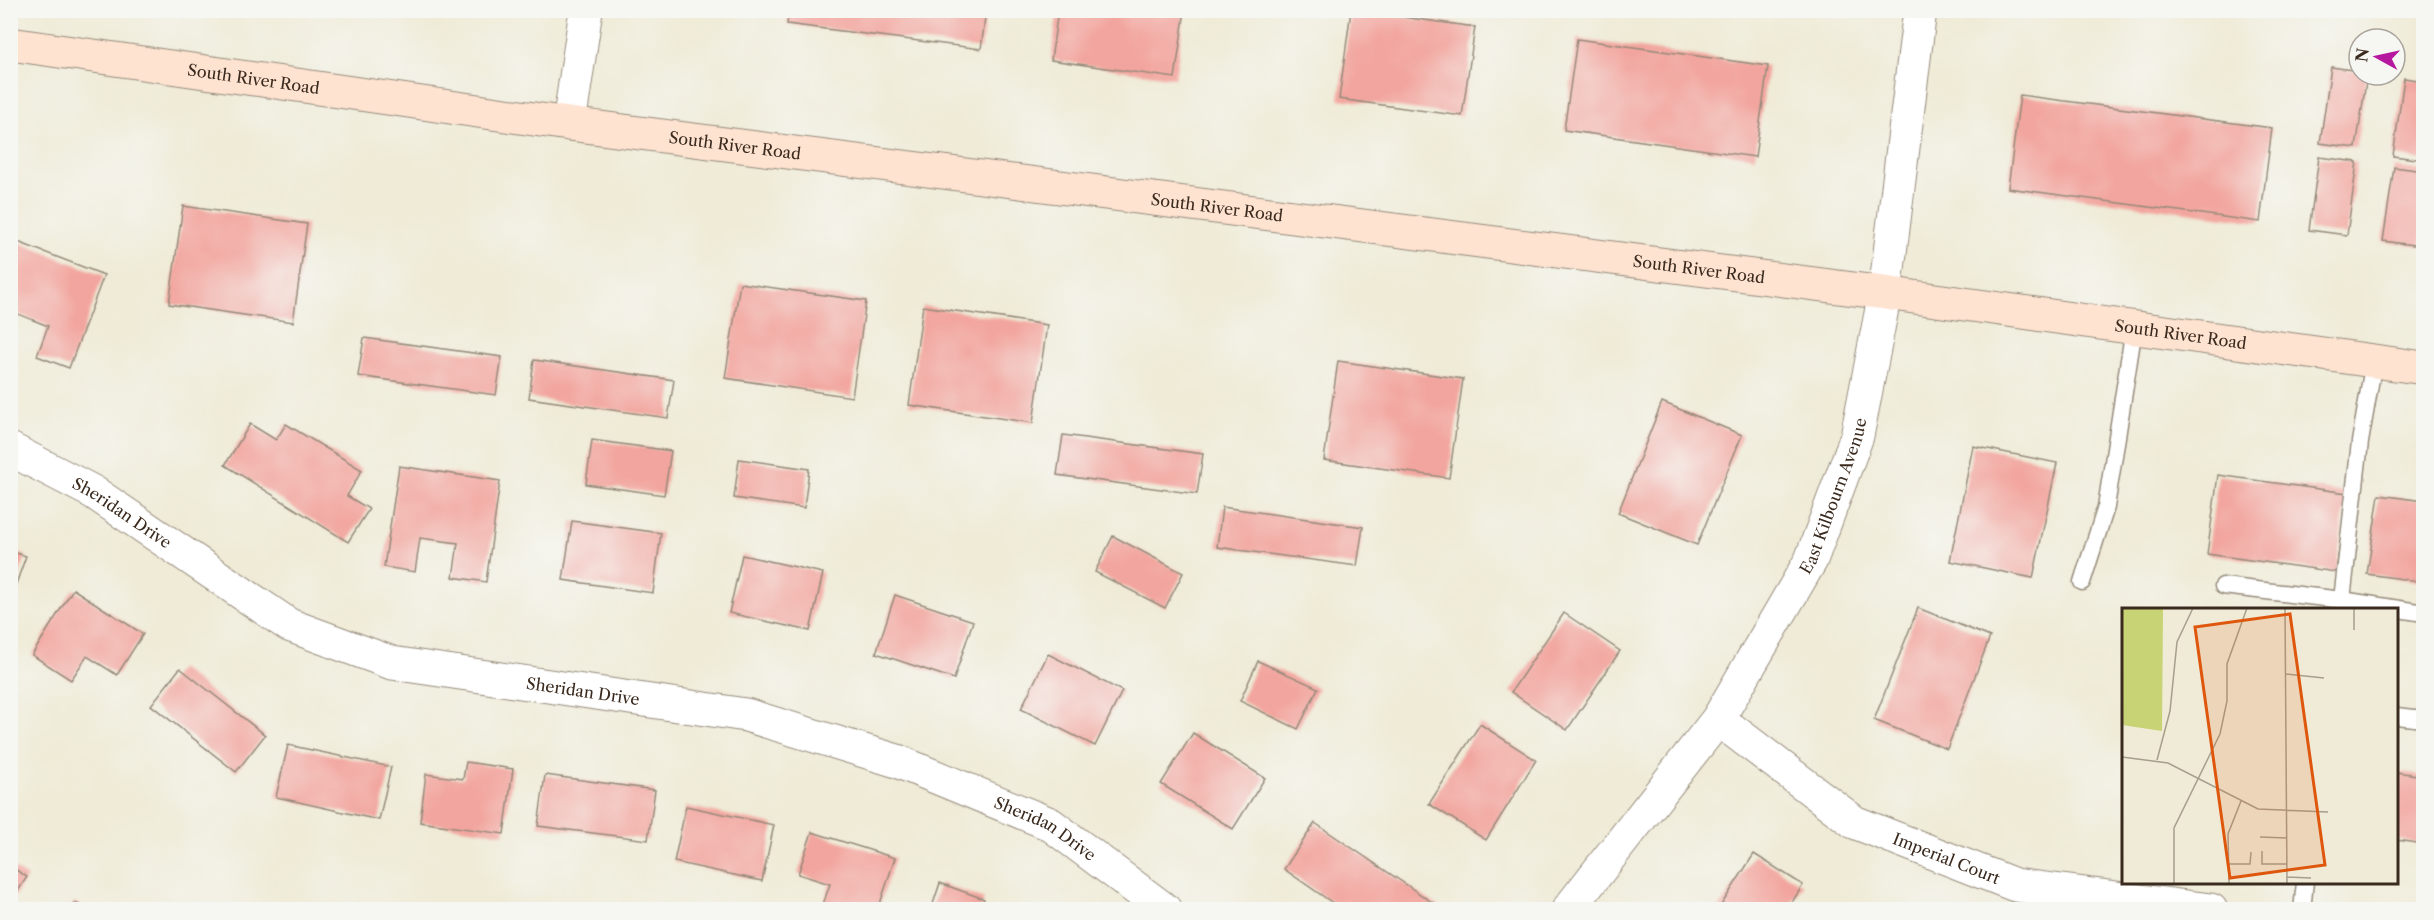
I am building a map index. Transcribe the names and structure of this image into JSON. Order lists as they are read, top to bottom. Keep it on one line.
{"streets":{"street":["South River Road","East Kilbourn Avenue","Sheridan Drive","Imperial Court"]},"crossings":[["South River Road","East Kilbourn Avenue"],["East Kilbourn Avenue","Imperial Court"]],"north":"left"}
